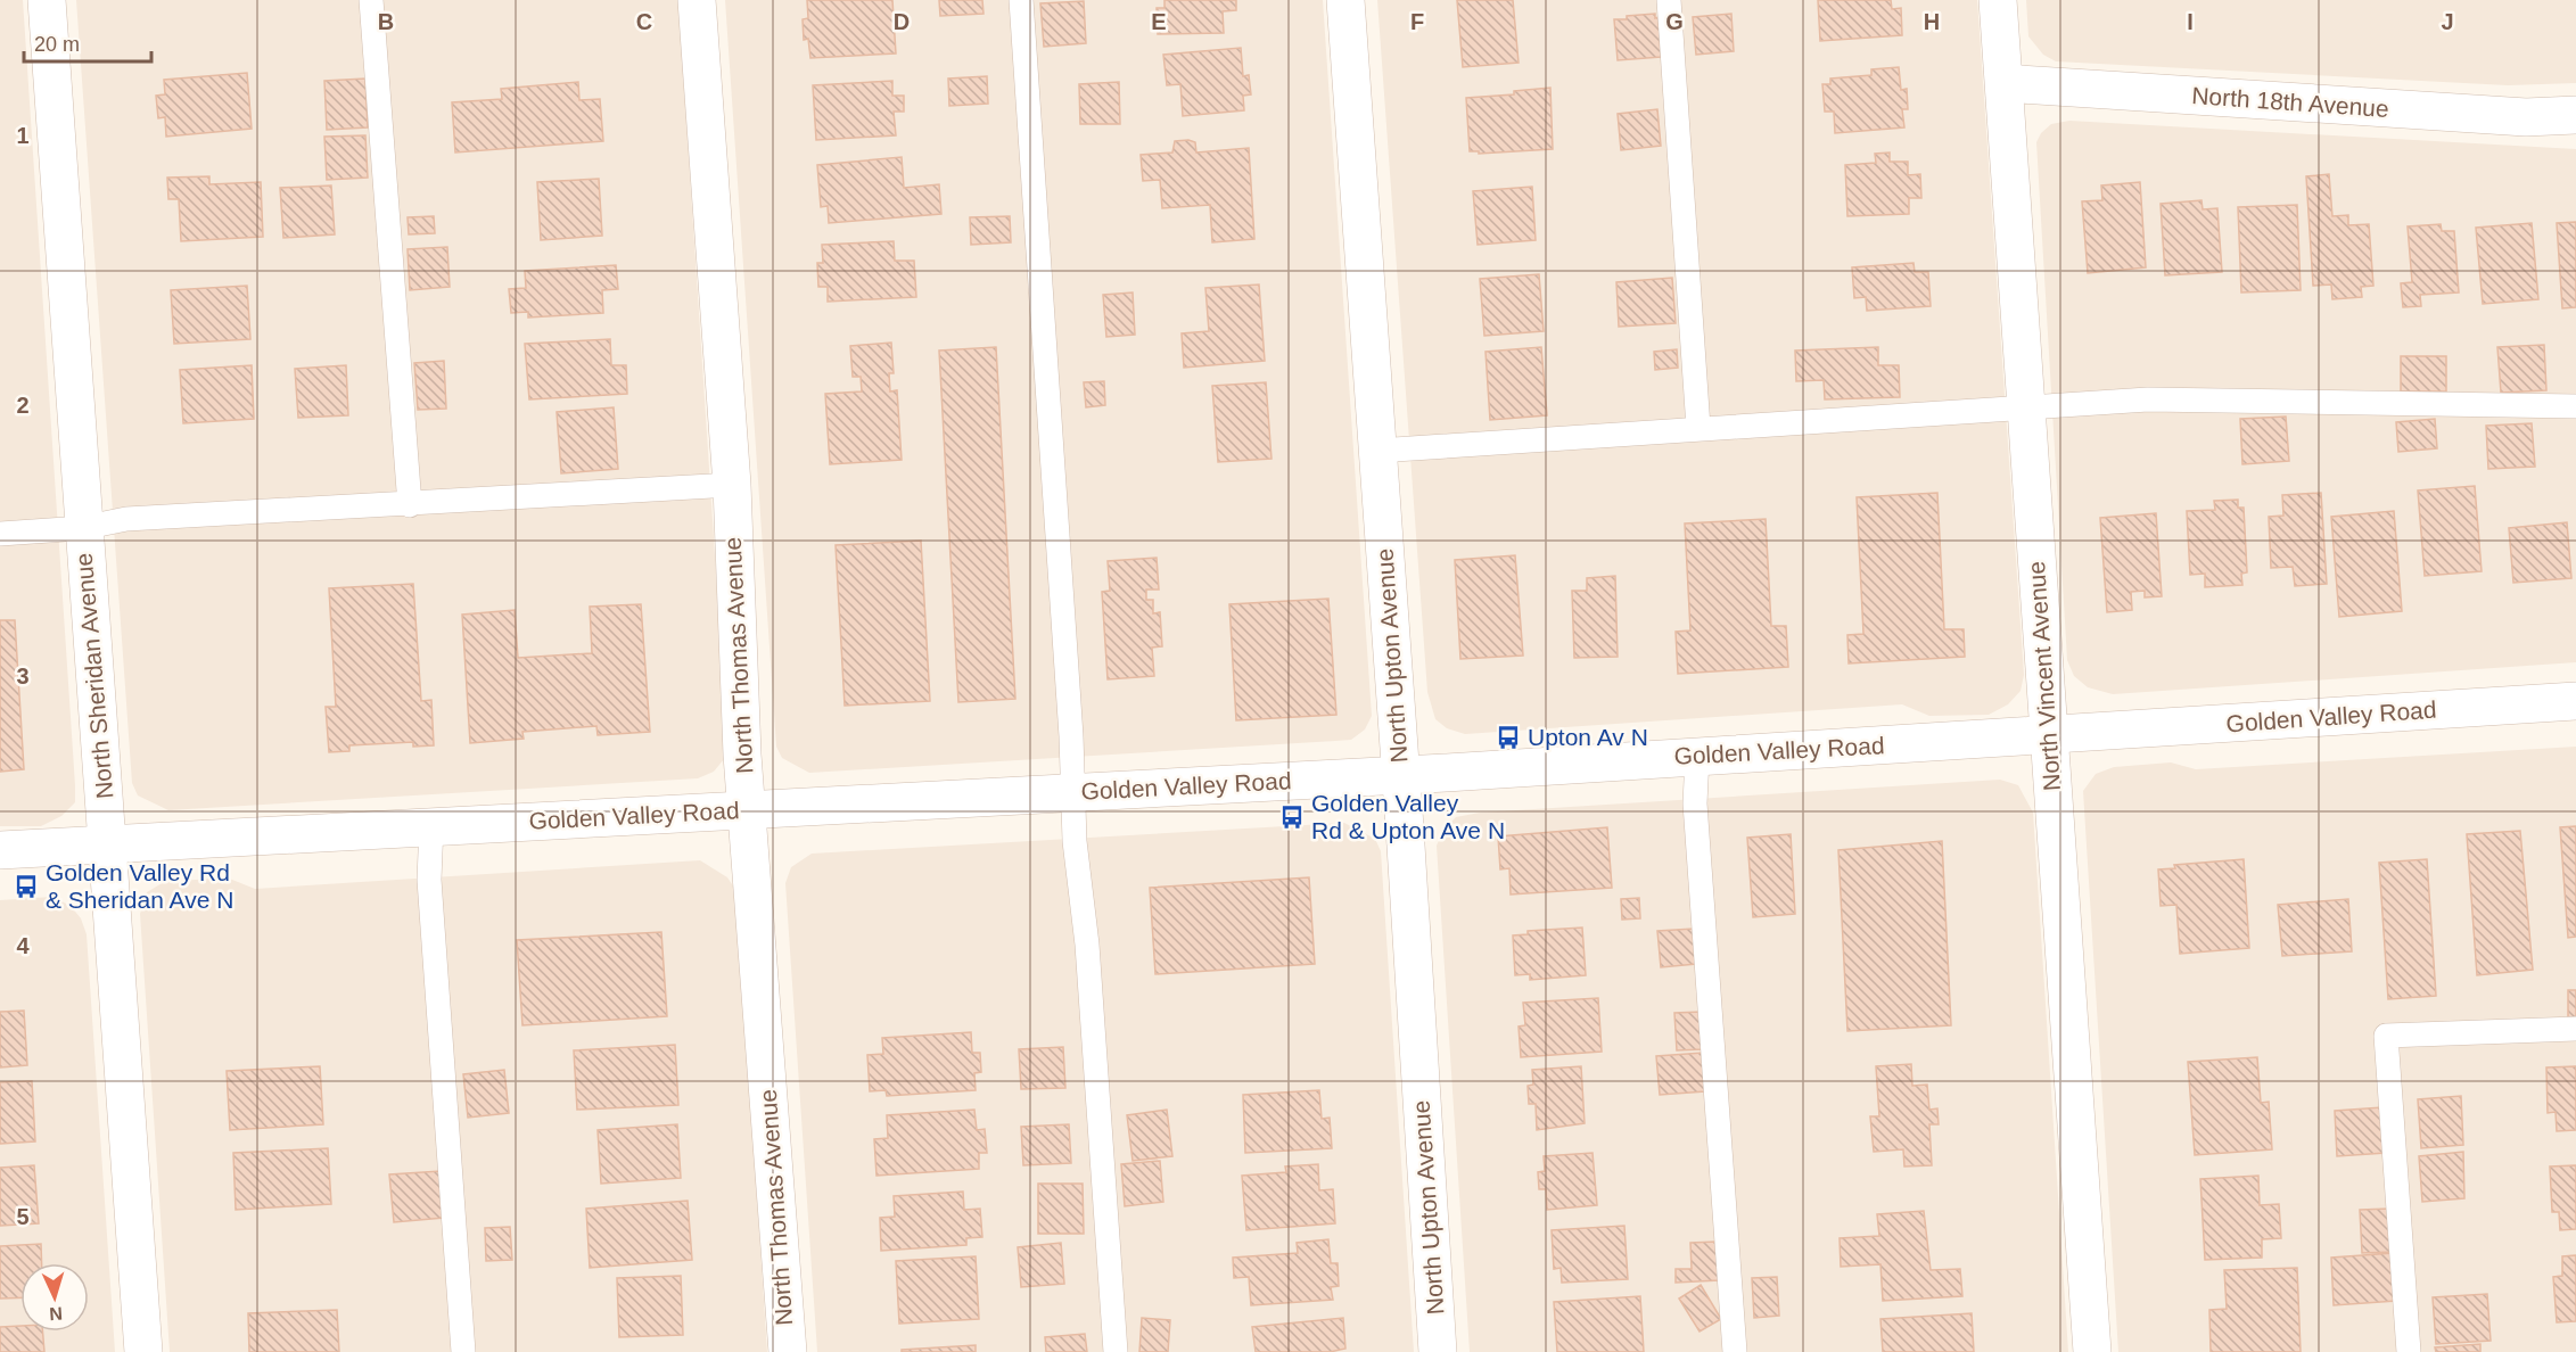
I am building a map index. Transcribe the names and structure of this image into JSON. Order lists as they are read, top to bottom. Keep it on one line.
{"streets":{"street":["North 18th Avenue","North Thomas Avenue","North Upton Avenue","North Sheridan Avenue","North Vincent Avenue","Golden Valley Road"]},"crossings":[["North 18th Avenue","North Vincent Avenue"],["North Thomas Avenue","Golden Valley Road"],["North Upton Avenue","Golden Valley Road"],["North Sheridan Avenue","Golden Valley Road"],["North Vincent Avenue","Golden Valley Road"]],"places":{"bus stop":["Upton Av N","Golden Valley Rd & Upton Ave N","Golden Valley Rd & Sheridan Ave N"]},"scale_bar":"20 m","north":"bottom","grid":{"columns":["B","C","D","E","F","G","H","I","J"],"rows":["1","2","3","4","5"]}}
